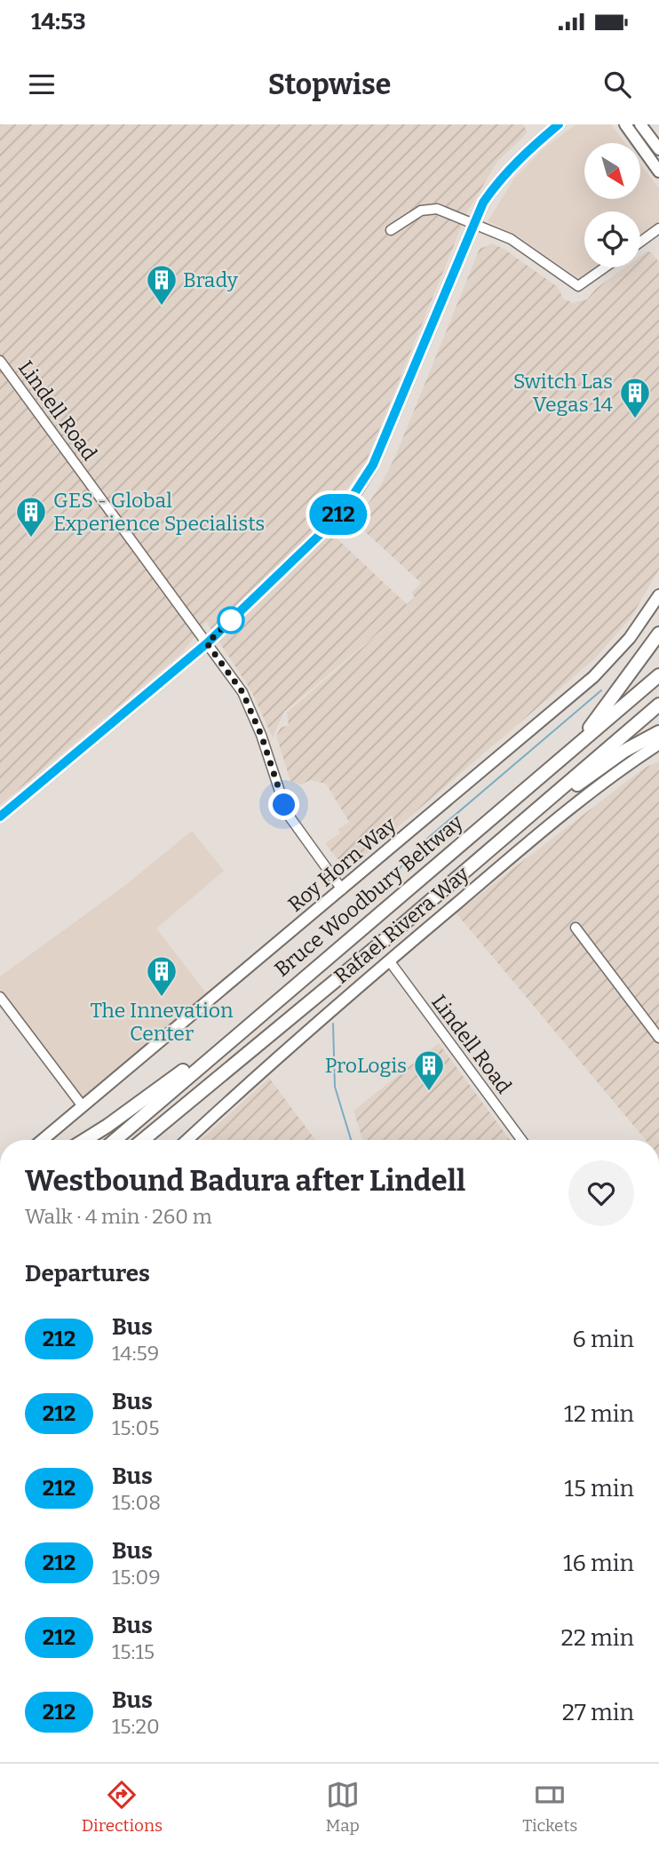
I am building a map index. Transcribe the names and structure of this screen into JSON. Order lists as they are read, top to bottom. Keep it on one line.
{"streets":{"highway":["Bruce Woodbury Beltway"],"main road":["Roy Horn Way","Rafael Rivera Way"],"street":["Lindell Road"]},"crossings":[["Lindell Road","Roy Horn Way"],["Lindell Road","Rafael Rivera Way"]],"places":{"building":["Brady","Switch Las Vegas 14","GES - Global Experience Specialists","The Innevation Center","ProLogis"]},"lines":["bus line 212"],"north":"bottom right","page":{"status":"14:53","header":"Stopwise","on_map":"212","heading":[["Westbound Badura after Lindell","Walk · 4 min · 260 m"],"Departures"],"list":[{"mark":"212","name":"Bus","note":"14:59","value":"6 min"},{"mark":"212","name":"Bus","note":"15:05","value":"12 min"},{"mark":"212","name":"Bus","note":"15:08","value":"15 min"},{"mark":"212","name":"Bus","note":"15:09","value":"16 min"},{"mark":"212","name":"Bus","note":"15:15","value":"22 min"},{"mark":"212","name":"Bus","note":"15:20","value":"27 min"}],"tabs":["Directions","Map","Tickets"]}}
